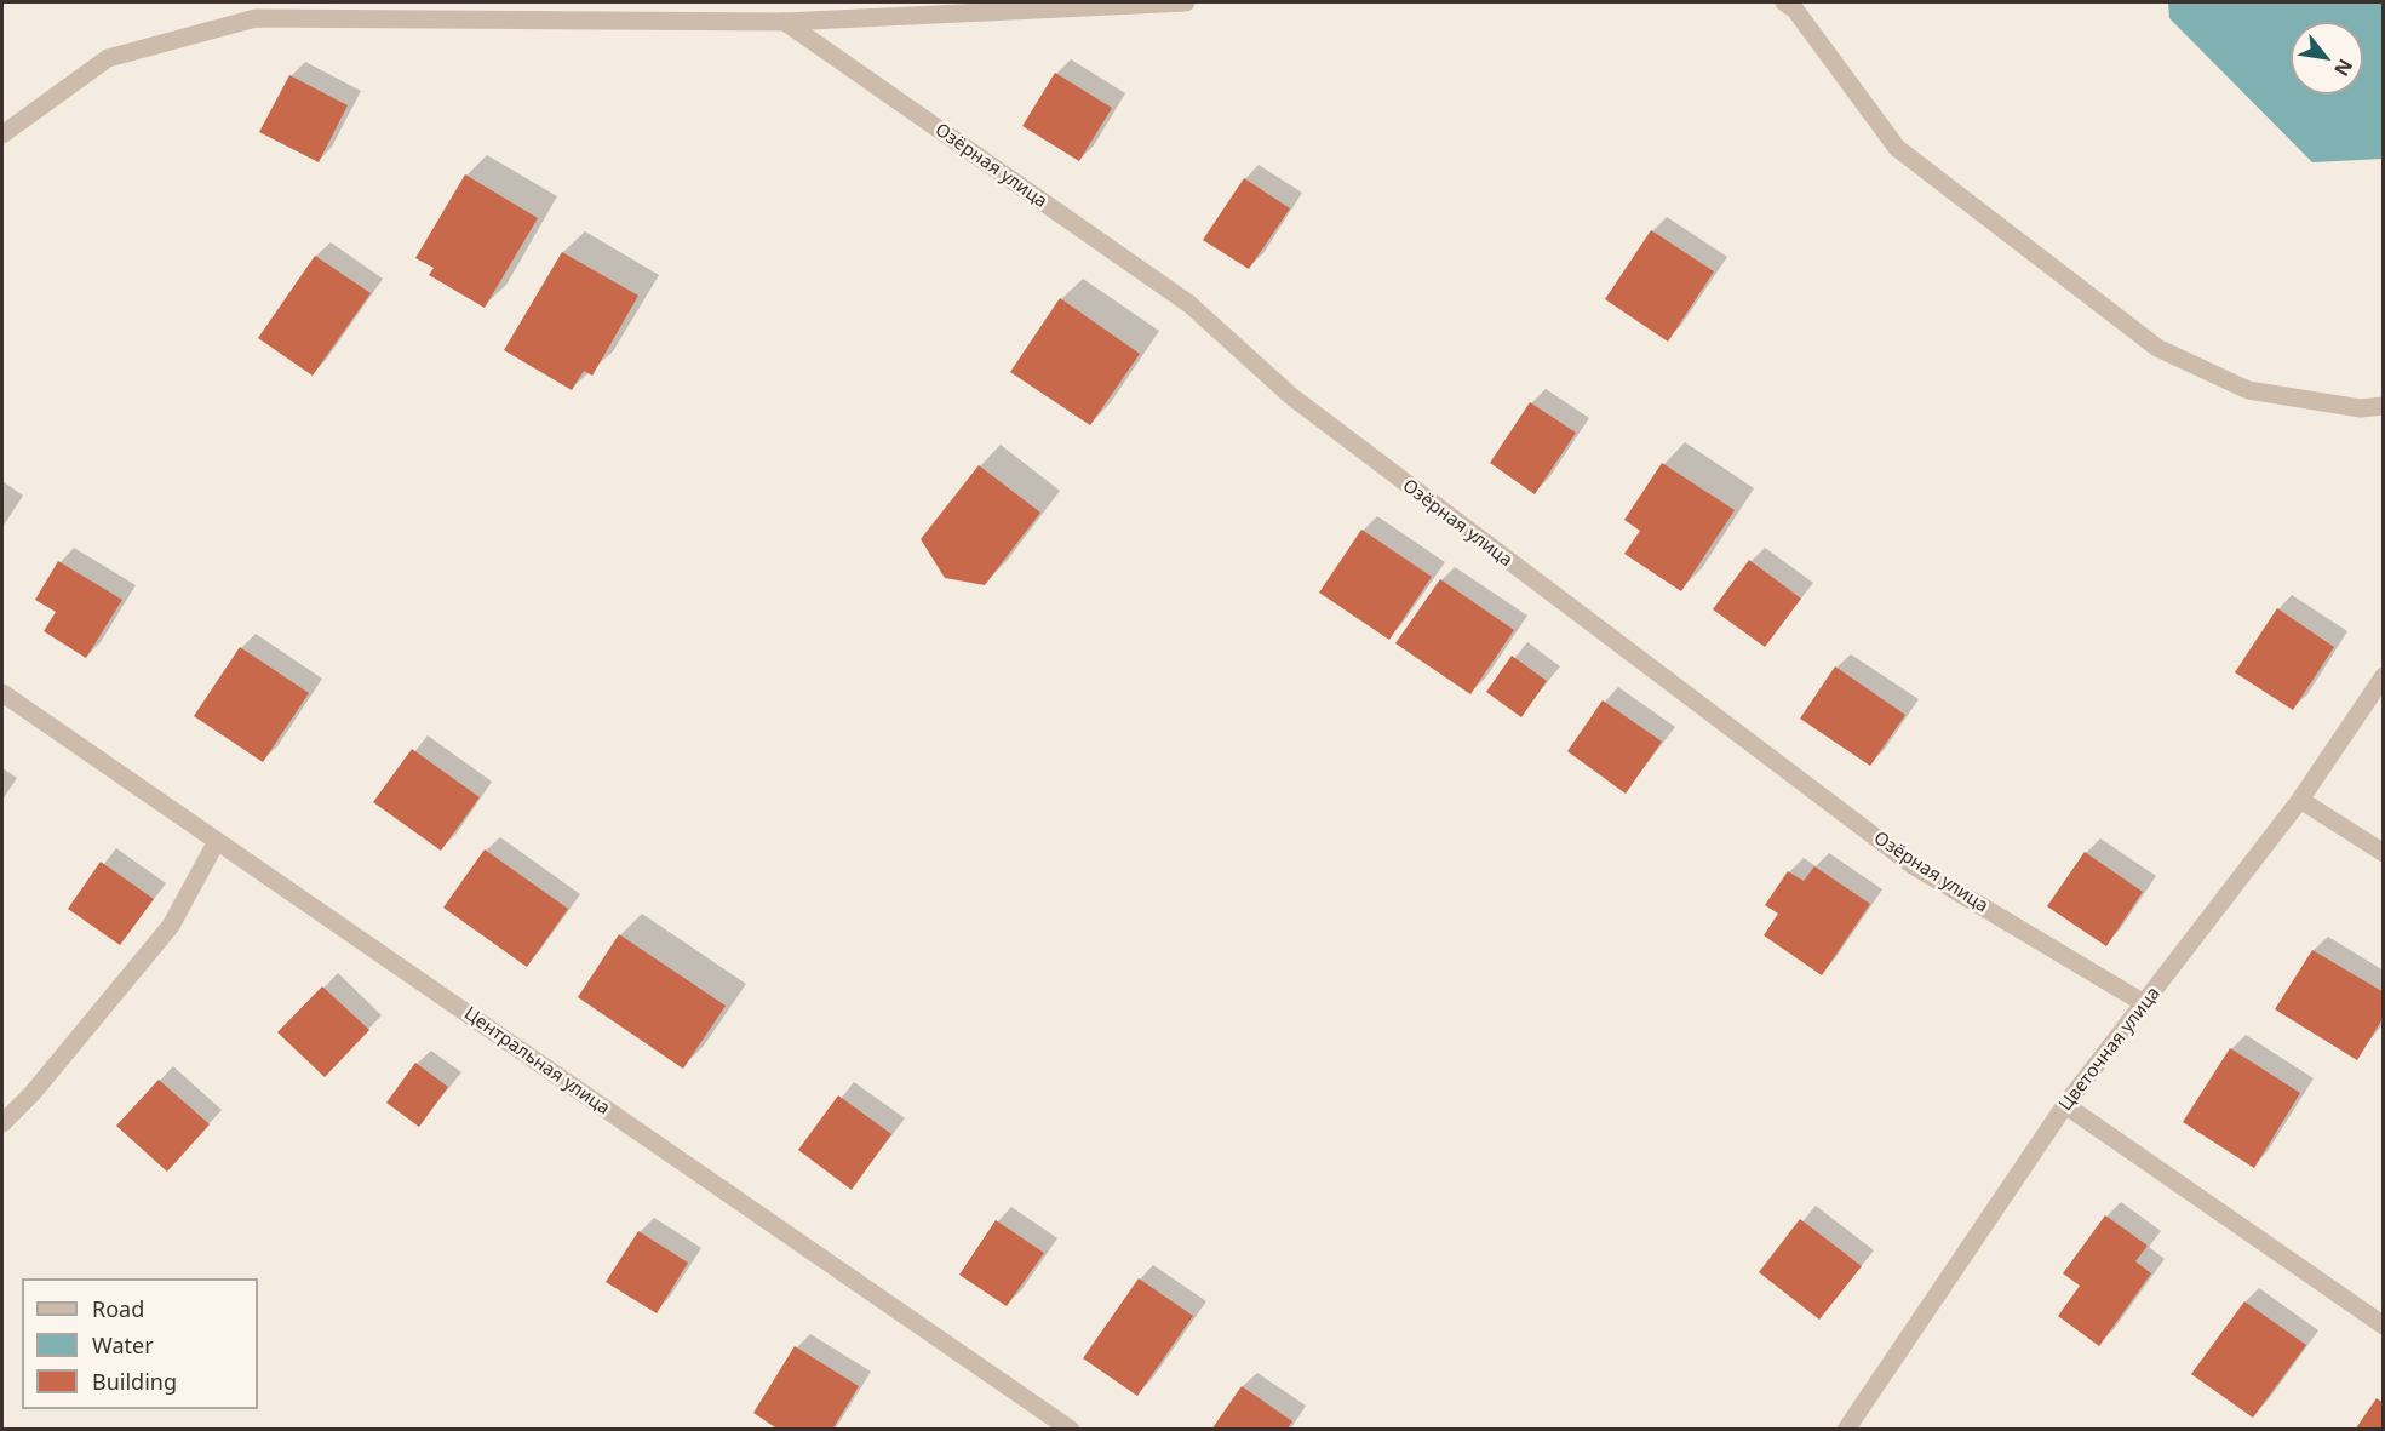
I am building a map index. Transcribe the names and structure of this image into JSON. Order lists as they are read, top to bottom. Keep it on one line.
{"streets":{"street":["Озёрная улица","Цветочная улица","Центральная улица"]},"crossings":[["Озёрная улица","Цветочная улица"]],"legend":["Road","Water","Building"],"north":"bottom right"}
